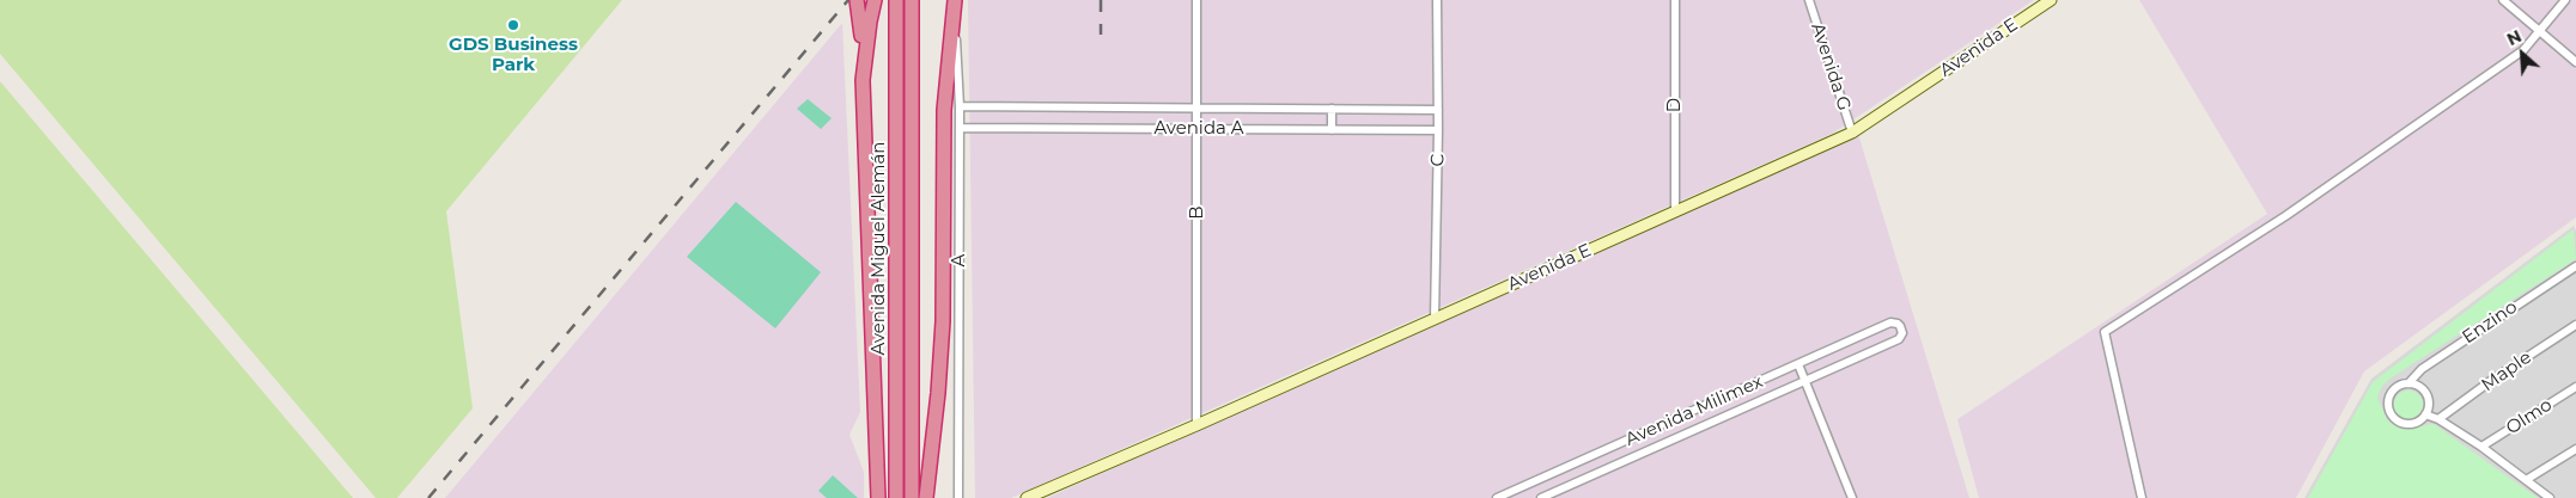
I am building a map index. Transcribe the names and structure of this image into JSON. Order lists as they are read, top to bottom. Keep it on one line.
{"streets":{"highway":["Avenida Miguel Alemán"],"main road":["Avenida E"],"street":["Avenida G","D","Avenida A","C","B","A","Enzino","Maple","Avenida Milimex","Olmo"]},"crossings":[["Avenida E","Avenida G"],["Avenida E","D"],["Avenida E","C"],["Avenida E","B"],["Avenida A","C"],["Avenida A","B"],["Avenida A","A"]],"places":["GDS Business Park"],"north":"top left"}
